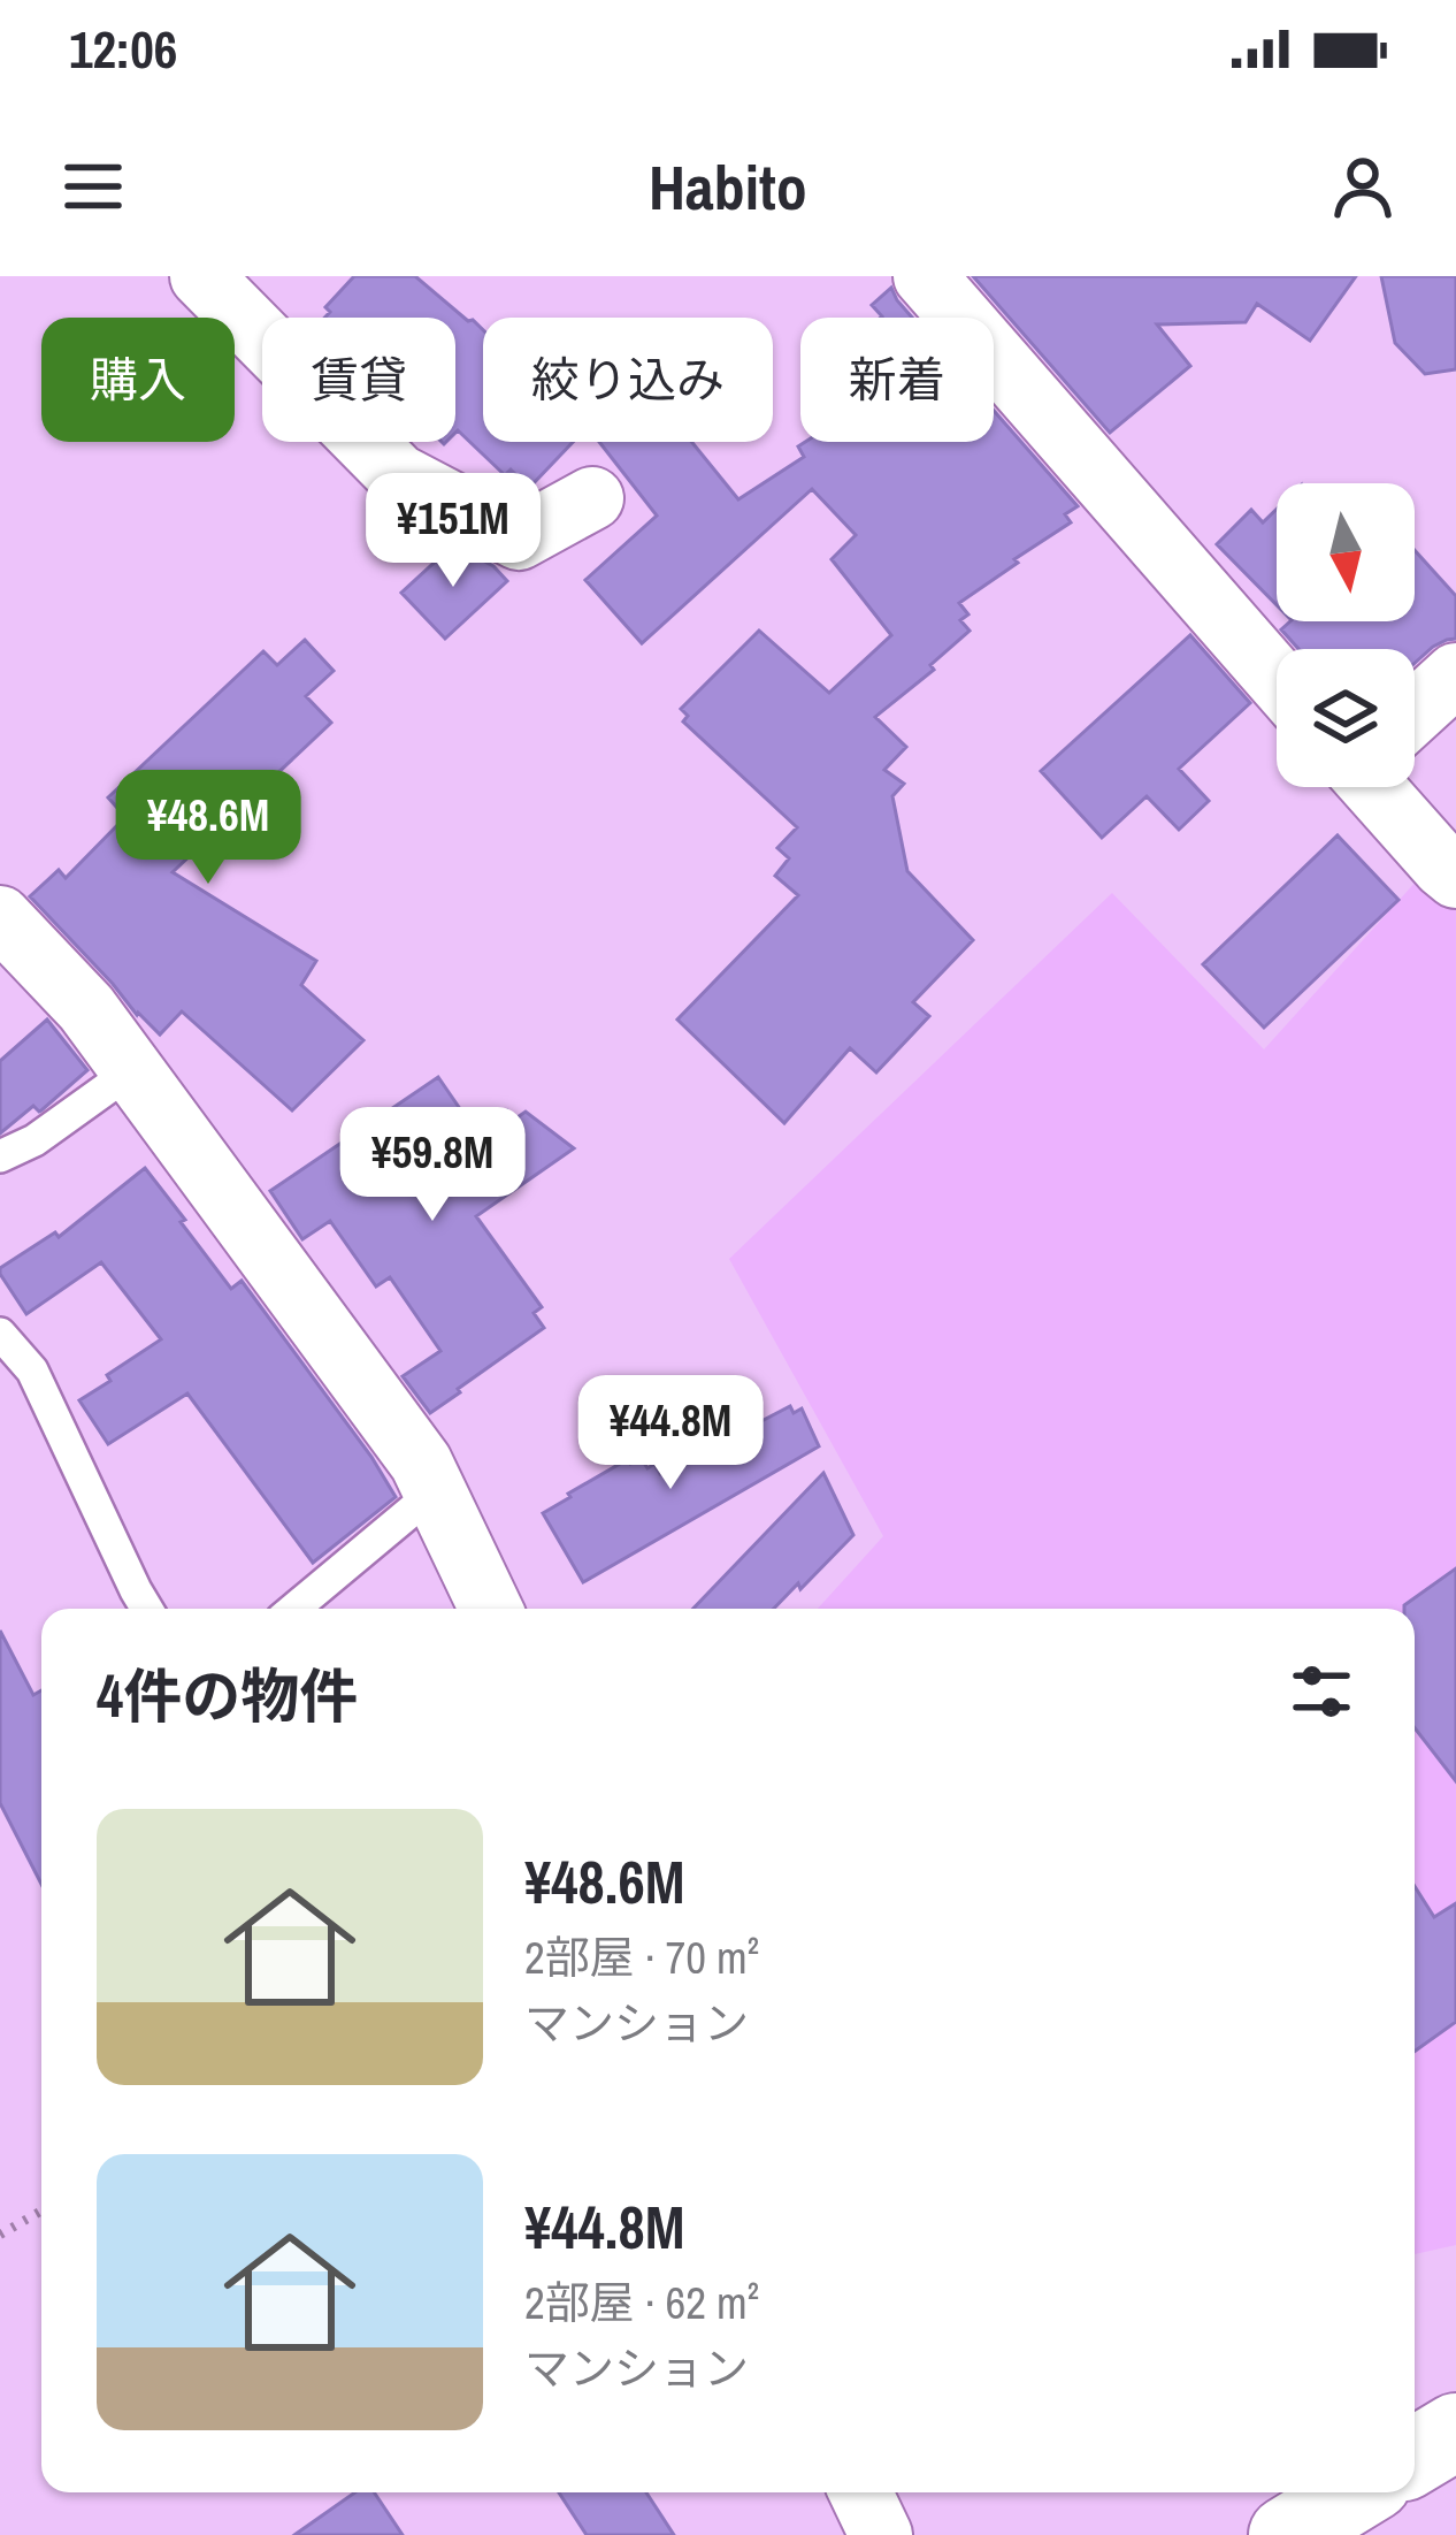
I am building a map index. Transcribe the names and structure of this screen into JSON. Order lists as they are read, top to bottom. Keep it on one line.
{"north":"bottom","page":{"status":"12:06","header":"Habito","chip":["購入","賃貸","絞り込み","新着"],"price":["¥151M","¥48.6M","¥59.8M","¥44.8M"],"heading":"4件の物件","list":[{"name":"¥48.6M","note":"2部屋 · 70 m² · マンション"},{"name":"¥44.8M","note":"2部屋 · 62 m² · マンション"}]}}
